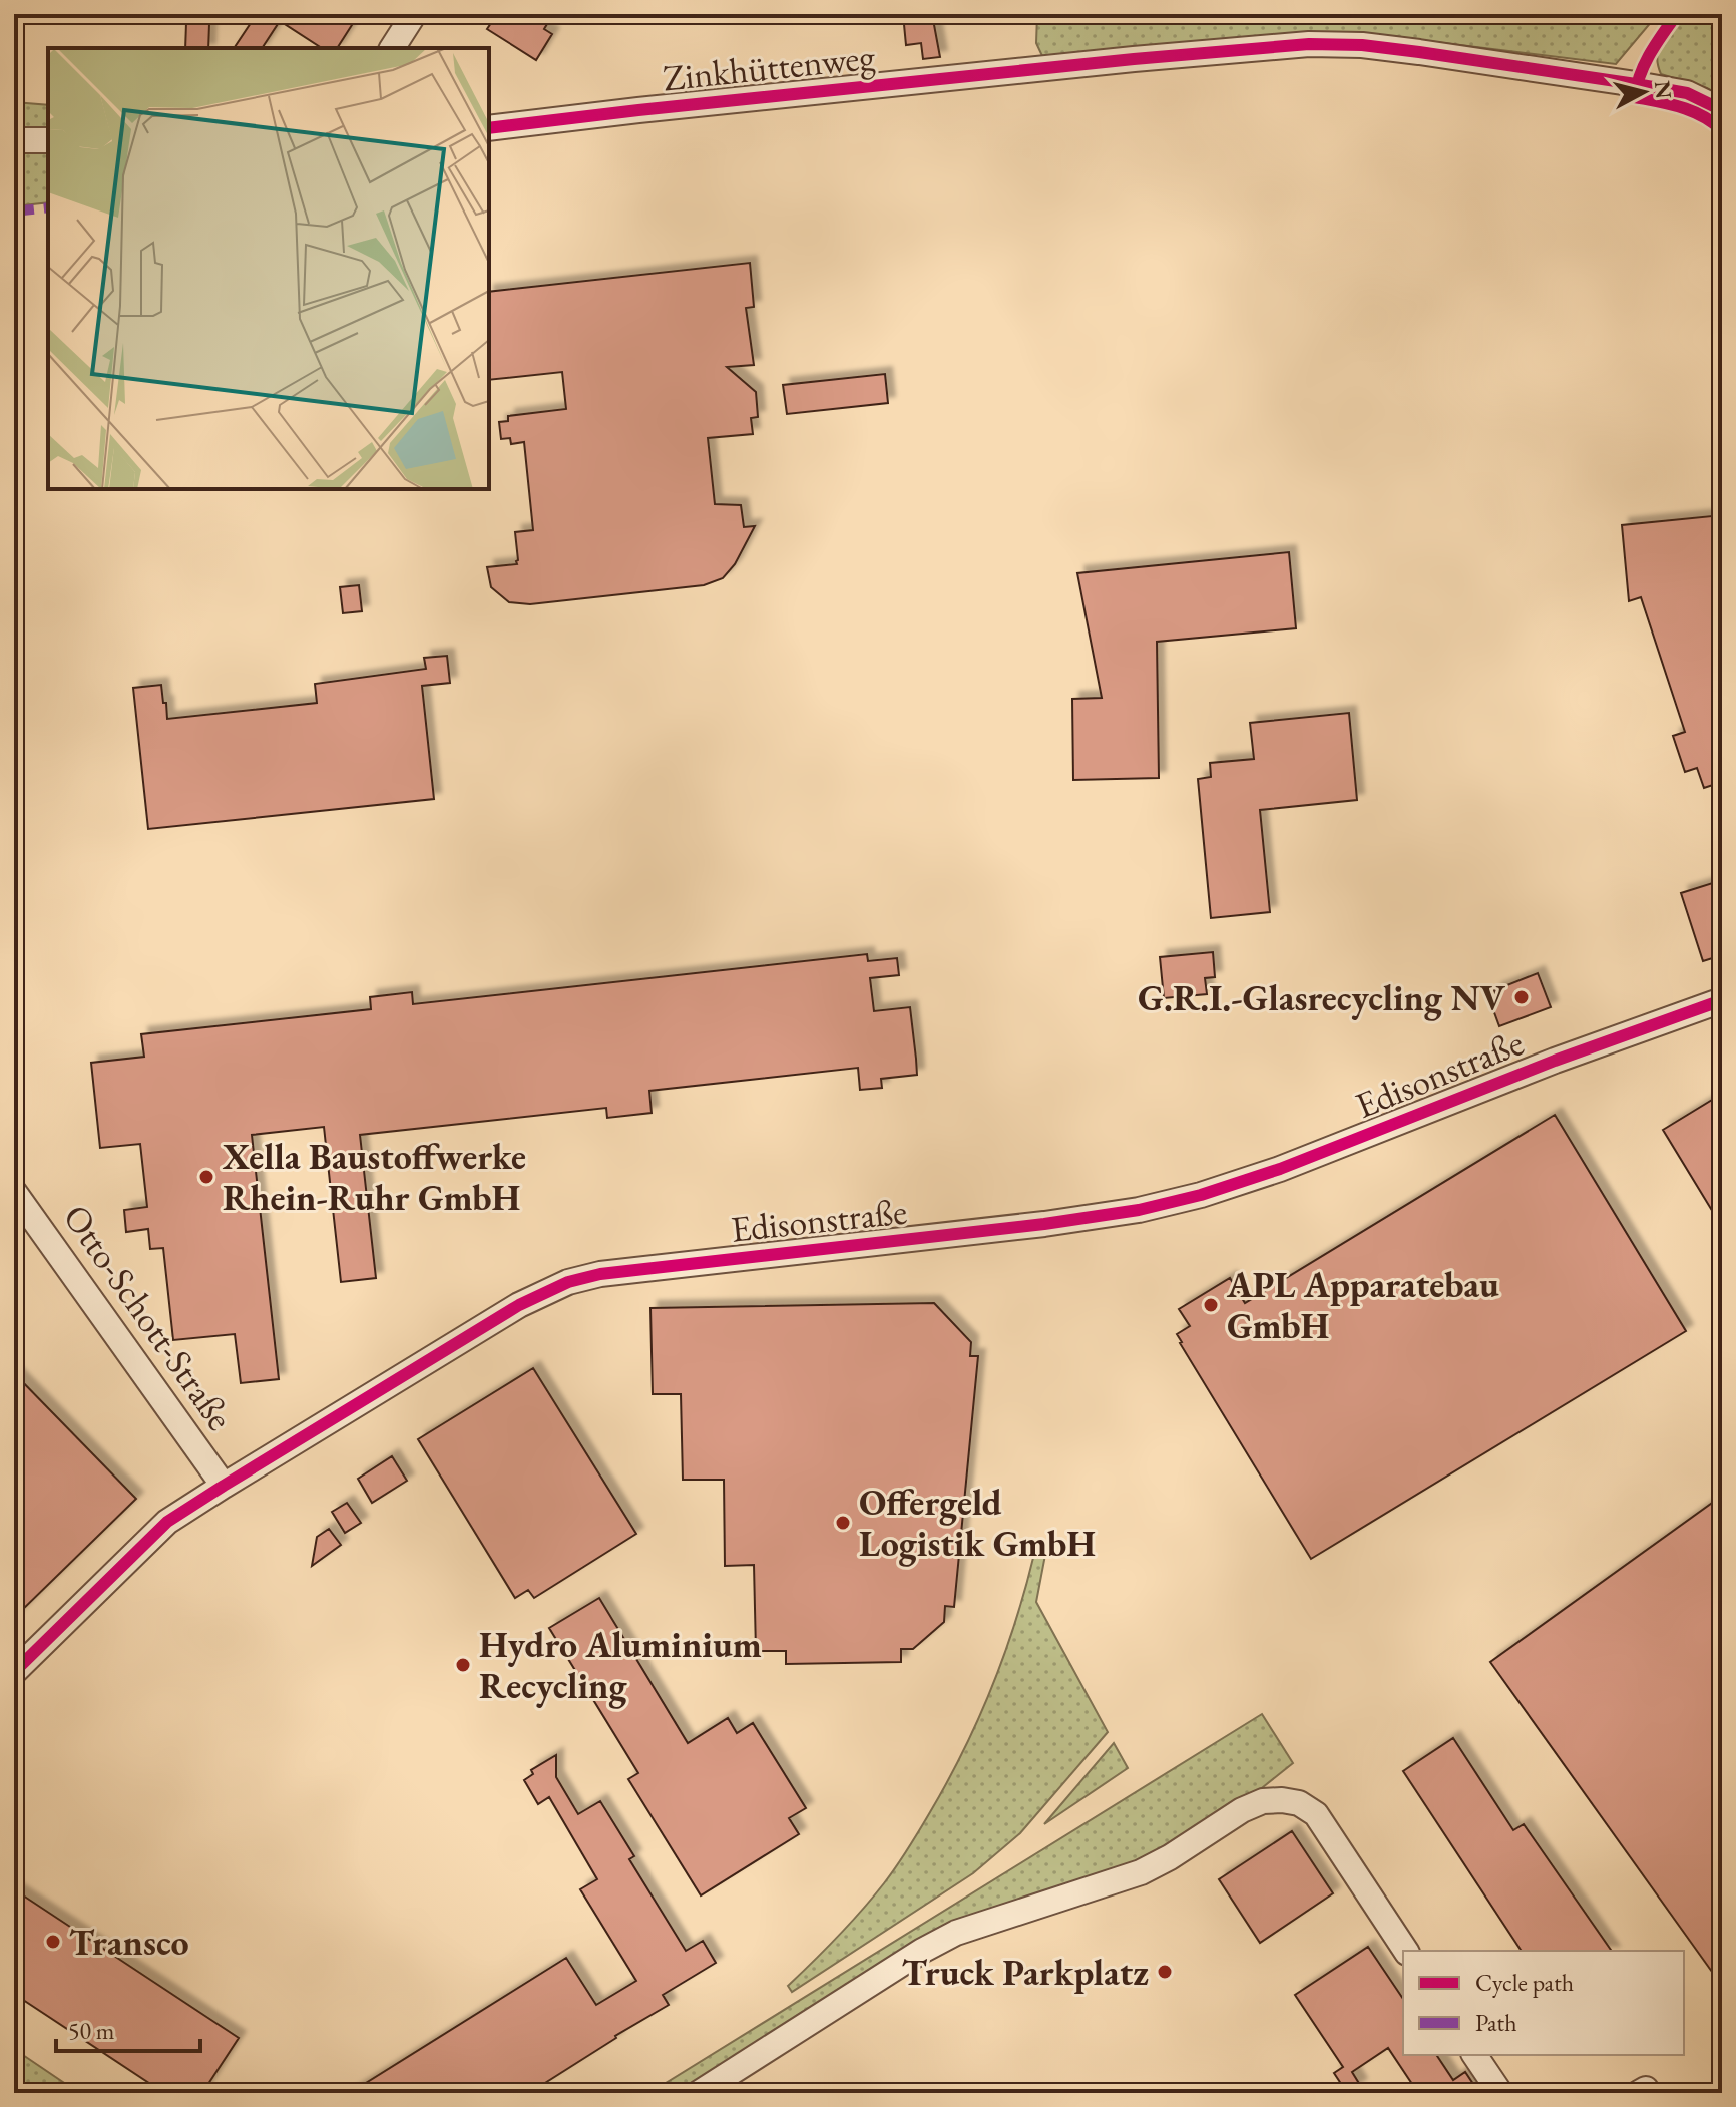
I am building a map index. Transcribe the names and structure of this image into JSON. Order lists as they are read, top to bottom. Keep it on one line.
{"streets":{"street":["Zinkhüttenweg","Edisonstraße","Otto-Schott-Straße"]},"crossings":[["Edisonstraße","Otto-Schott-Straße"]],"places":["G.R.I.-Glasrecycling NV","Xella Baustoffwerke Rhein-Ruhr GmbH","APL Apparatebau GmbH","Offergeld Logistik GmbH","Hydro Aluminium Recycling","Transco","Truck Parkplatz"],"legend":["Cycle path","Path"],"scale_bar":"50 m","north":"right"}
